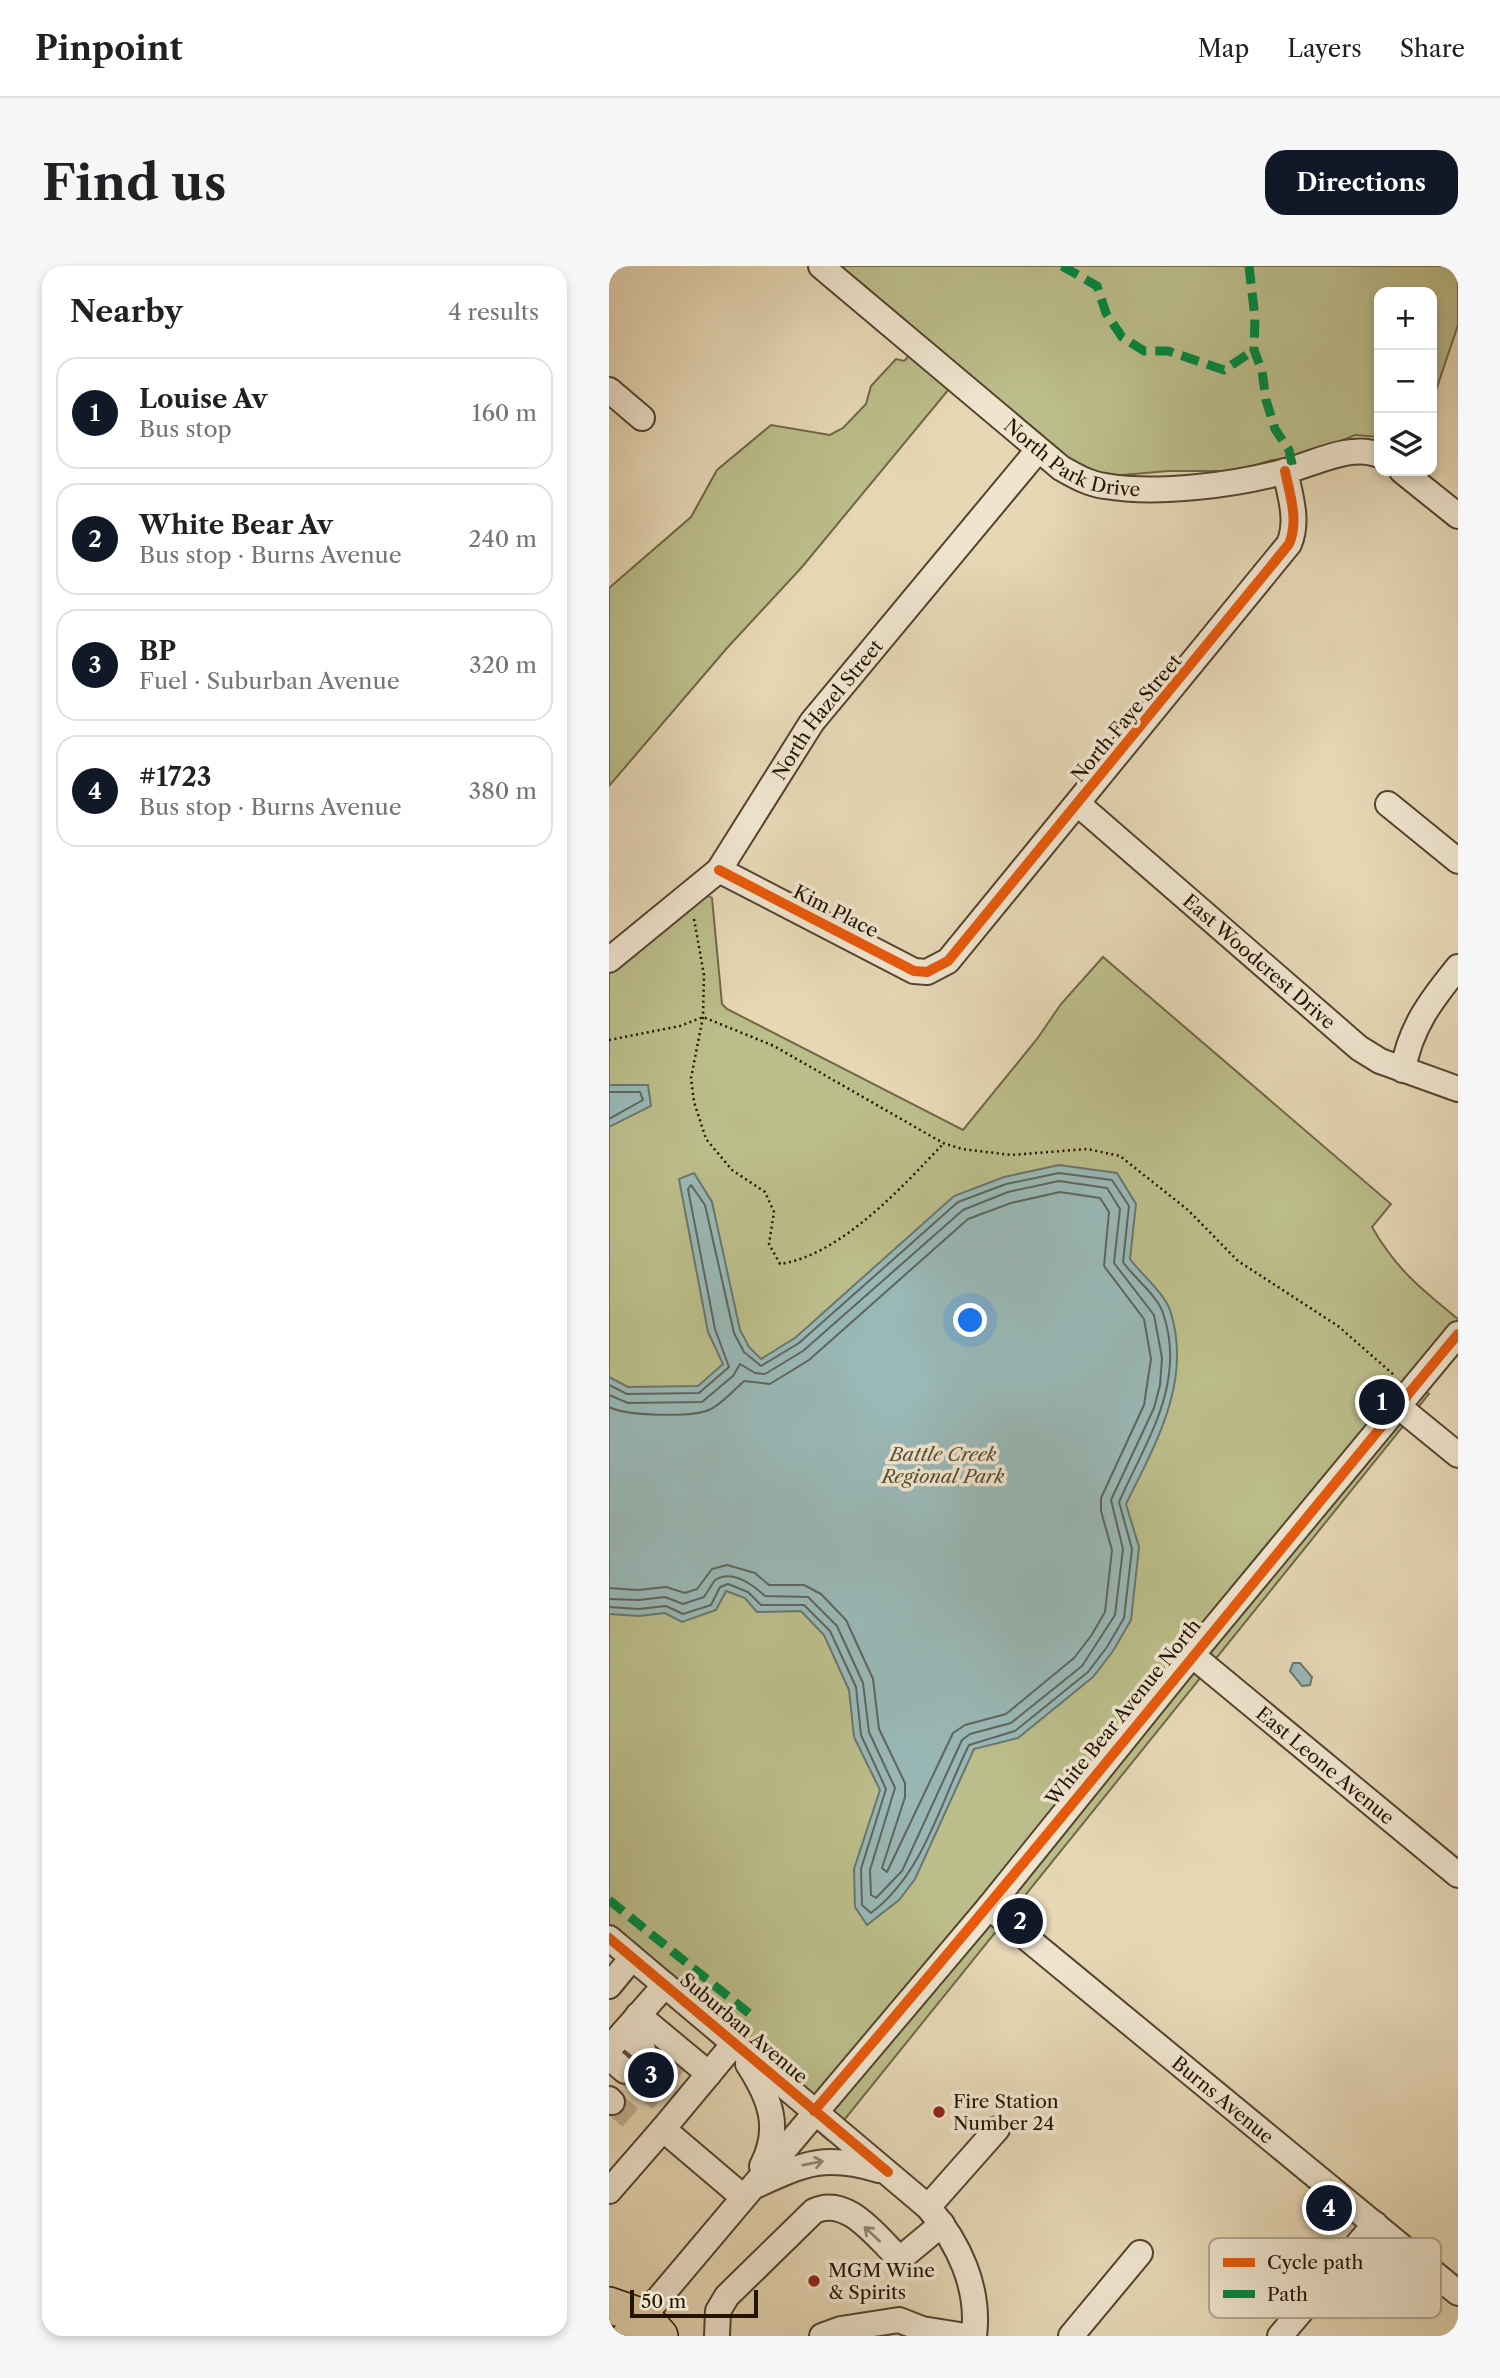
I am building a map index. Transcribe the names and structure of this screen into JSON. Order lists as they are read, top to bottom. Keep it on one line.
{"streets":{"street":["North Park Drive","North Hazel Street","North Faye Street","Kim Place","East Woodcrest Drive","White Bear Avenue North","East Leone Avenue","Suburban Avenue","Burns Avenue"]},"crossings":[["North Park Drive","North Hazel Street"],["North Park Drive","North Faye Street"],["North Hazel Street","Kim Place"],["North Faye Street","Kim Place"],["North Faye Street","East Woodcrest Drive"],["White Bear Avenue North","East Leone Avenue"],["White Bear Avenue North","Suburban Avenue"],["White Bear Avenue North","Burns Avenue"]],"parks":["Battle Creek Regional Park"],"places":["Fire Station Number 24","MGM Wine & Spirits"],"legend":["Cycle path","Path"],"scale_bar":"50 m","page":{"header":"Pinpoint","nav":["Map","Layers","Share"],"buttons":"Directions","title":"Find us","heading":["Nearby","4 results"],"map_buttons":["+","−"],"list":[{"mark":"1","name":"Louise Av","note":"Bus stop","value":"160 m"},{"mark":"2","name":"White Bear Av","note":"Bus stop · Burns Avenue","value":"240 m"},{"mark":"3","name":"BP","note":"Fuel · Suburban Avenue","value":"320 m"},{"mark":"4","name":"#1723","note":"Bus stop · Burns Avenue","value":"380 m"}],"pins":["1","2","3","4"],"scale":"50 m"}}
